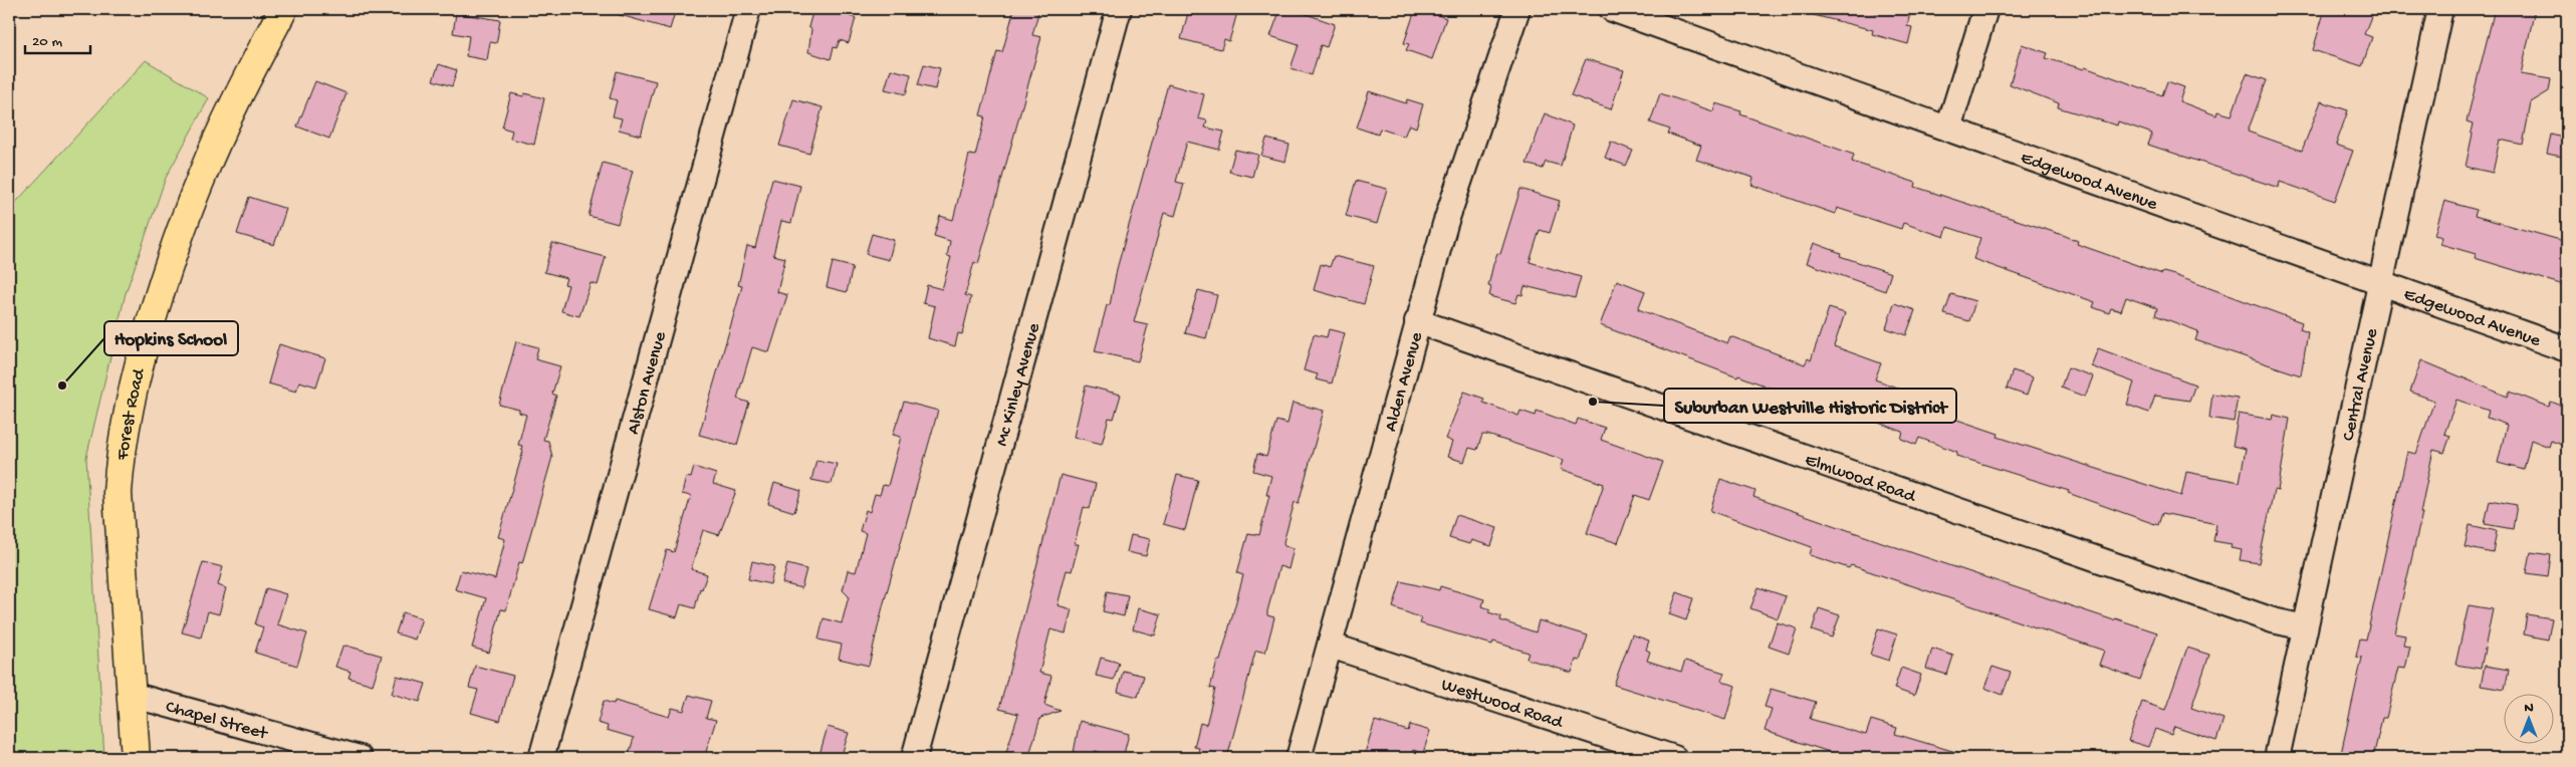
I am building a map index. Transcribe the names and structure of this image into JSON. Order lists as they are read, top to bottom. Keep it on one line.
{"streets":{"main road":["Forest Road"],"street":["Edgewood Avenue","Alden Avenue","Alston Avenue","Mc Kinley Avenue","Central Avenue","Elmwood Road","Westwood Road","Chapel Street"]},"crossings":[["Edgewood Avenue","Central Avenue"],["Alden Avenue","Elmwood Road"],["Alden Avenue","Westwood Road"],["Central Avenue","Elmwood Road"],["Forest Road","Chapel Street"]],"places":["Hopkins School","Suburban Westville Historic District"],"scale_bar":"20 m","north":"top"}
